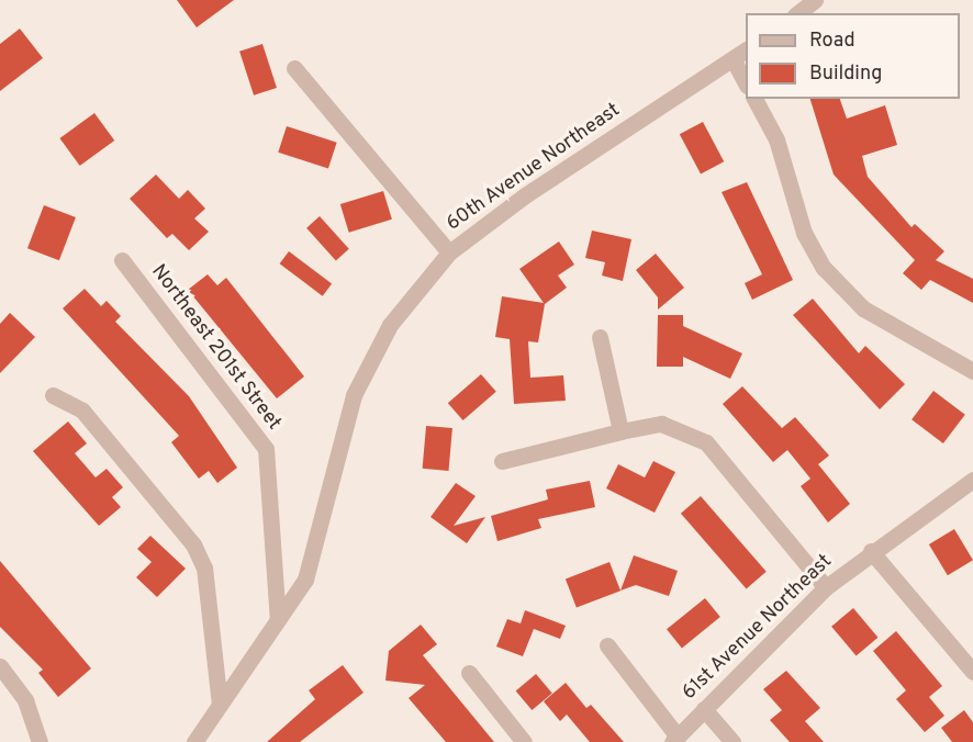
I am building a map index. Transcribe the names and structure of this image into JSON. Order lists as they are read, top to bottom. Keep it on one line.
{"streets":{"street":["60th Avenue Northeast","Northeast 201st Street","61st Avenue Northeast"]},"crossings":[["60th Avenue Northeast","Northeast 201st Street"]],"legend":["Road","Building"]}
